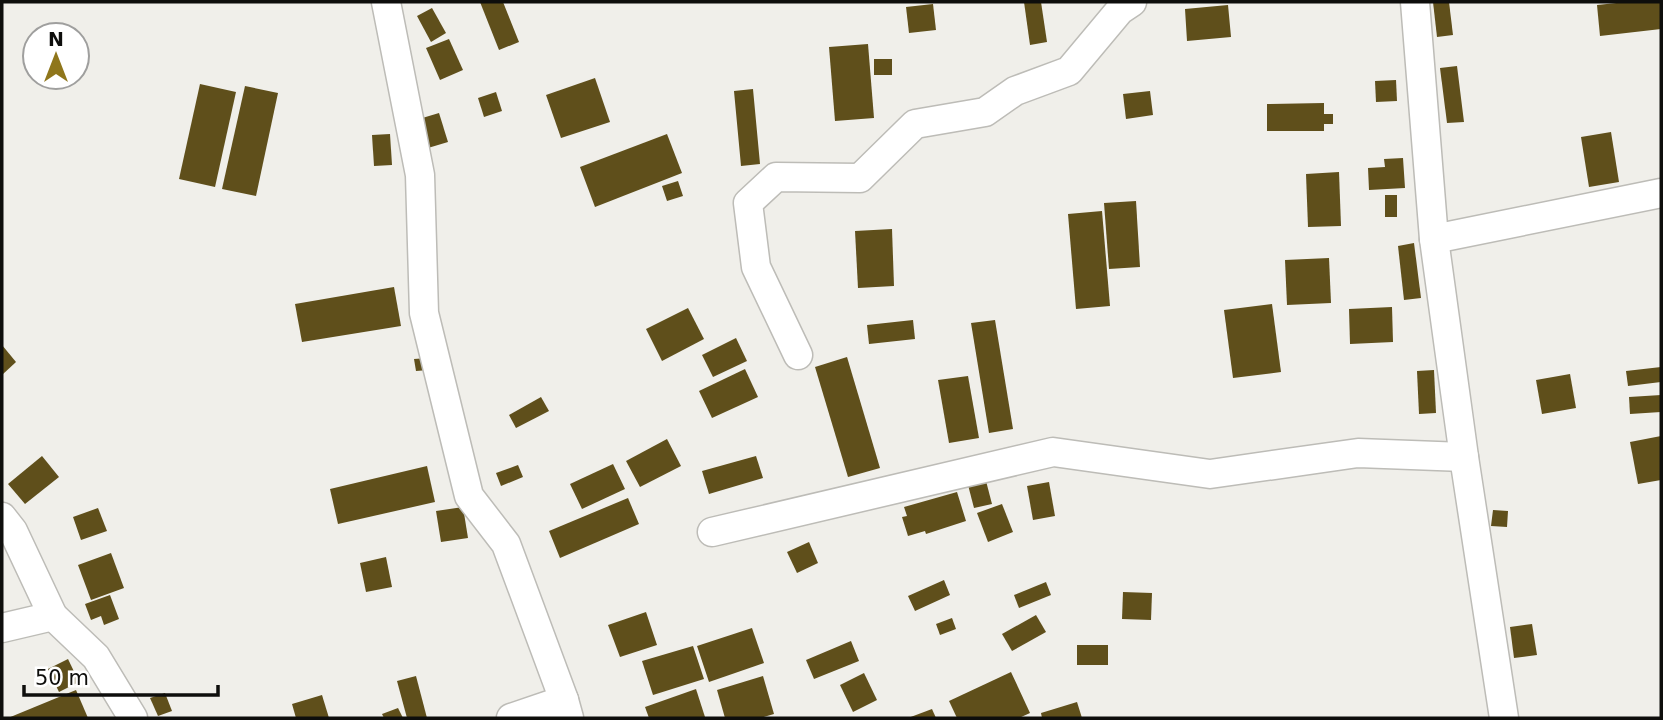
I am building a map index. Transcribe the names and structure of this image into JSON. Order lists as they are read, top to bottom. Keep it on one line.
{"scale_bar":"50 m","north":"top"}
